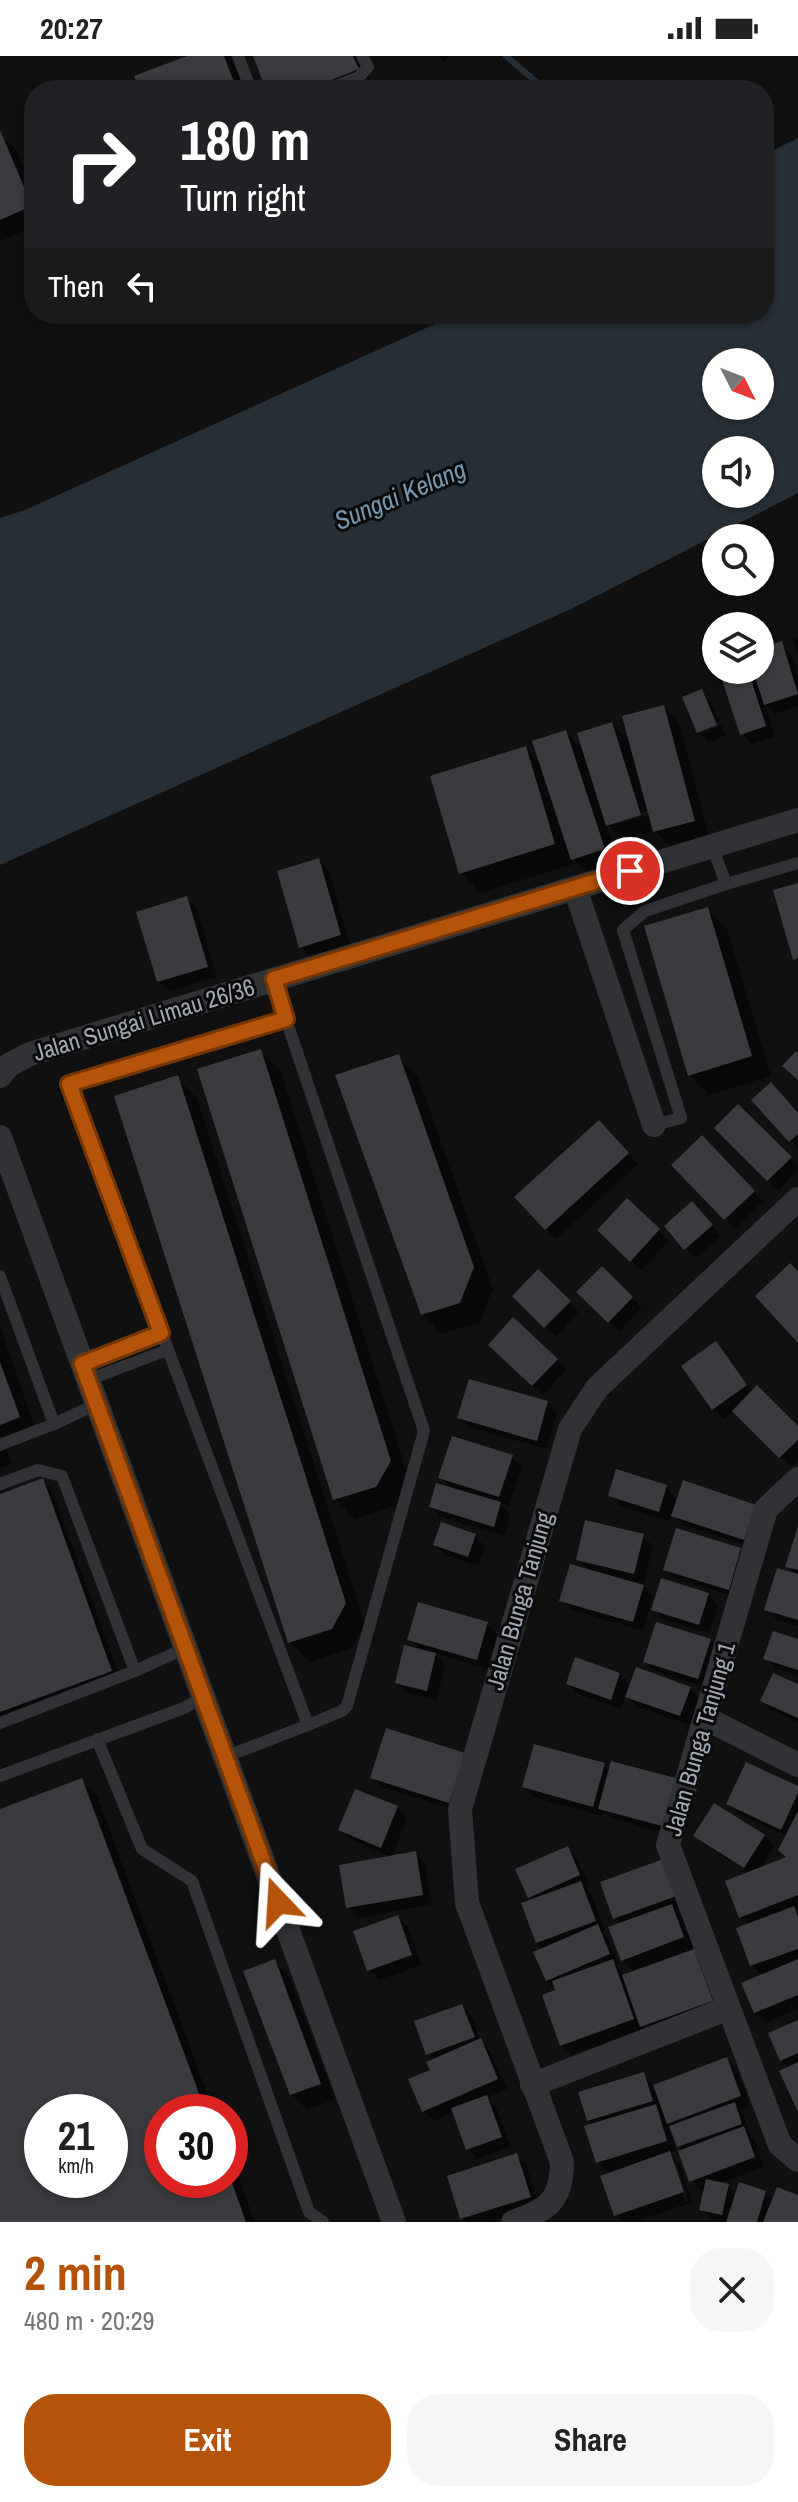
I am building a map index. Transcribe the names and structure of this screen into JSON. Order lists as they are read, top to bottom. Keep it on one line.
{"streets":{"street":["Jalan Sungai Limau 26/36","Jalan Bunga Tanjung","Jalan Bunga Tanjung 1"]},"water":["Sungai Kelang"],"north":"bottom right","page":{"status":"20:27","turn":["180 m","Turn right"],"then":"Then","speed":"21 km/h","limit":"30","heading":["2 min","480 m · 20:29"],"buttons":["Exit","Share"]}}
